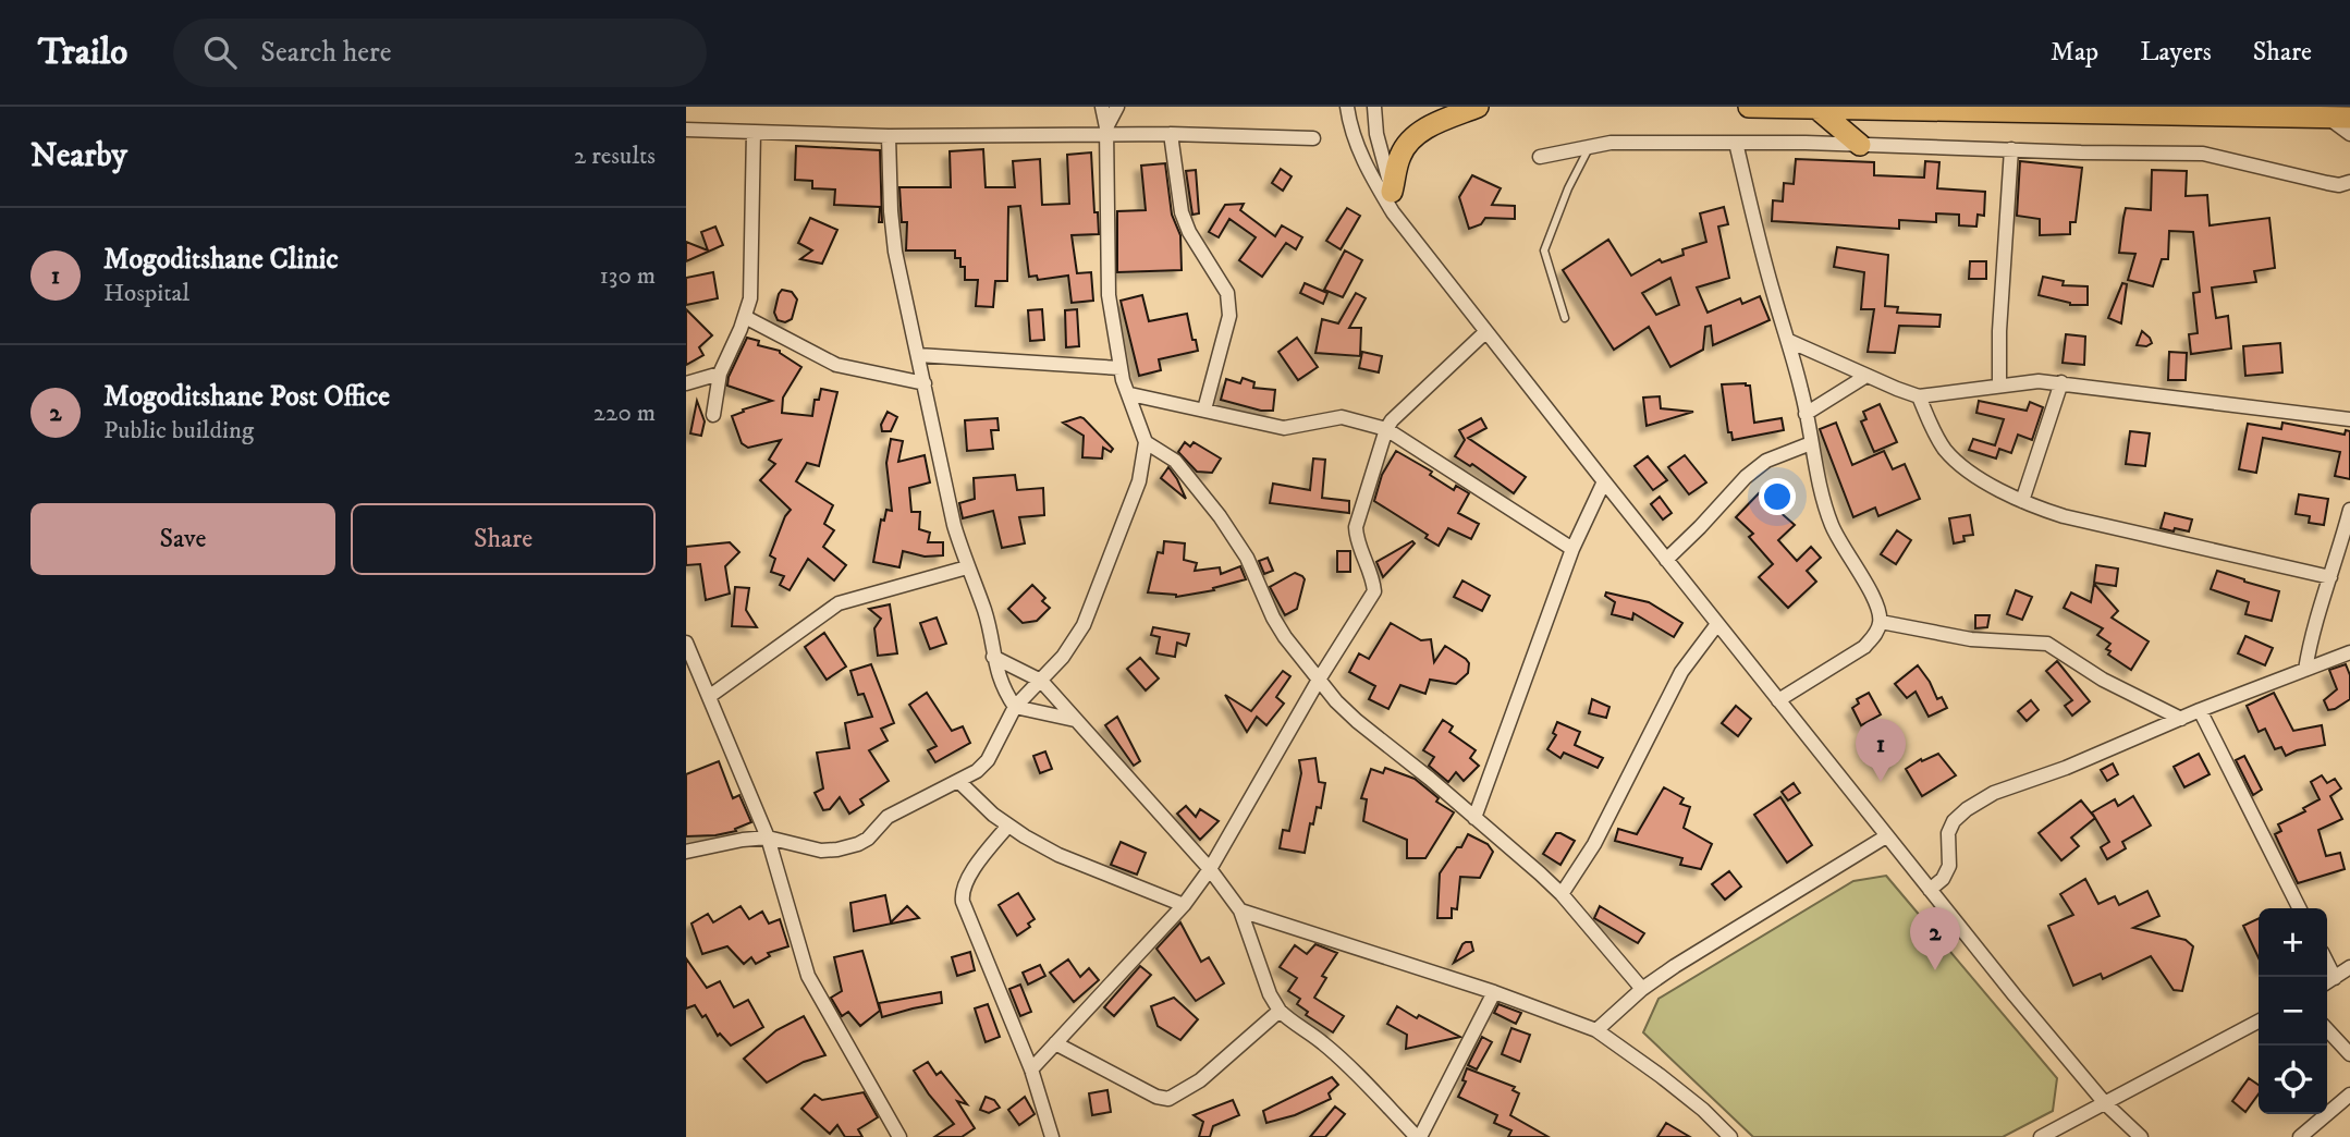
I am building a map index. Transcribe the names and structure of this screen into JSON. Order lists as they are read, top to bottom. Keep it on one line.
{"page":{"header":"Trailo","search":"Search here","nav":["Map","Layers","Share"],"heading":["Nearby","2 results"],"list":[{"mark":"1","name":"Mogoditshane Clinic","note":"Hospital","value":"130 m"},{"mark":"2","name":"Mogoditshane Post Office","note":"Public building","value":"220 m"}],"buttons":["Save","Share"],"pins":["1","2"],"map_buttons":["+","−"]}}
